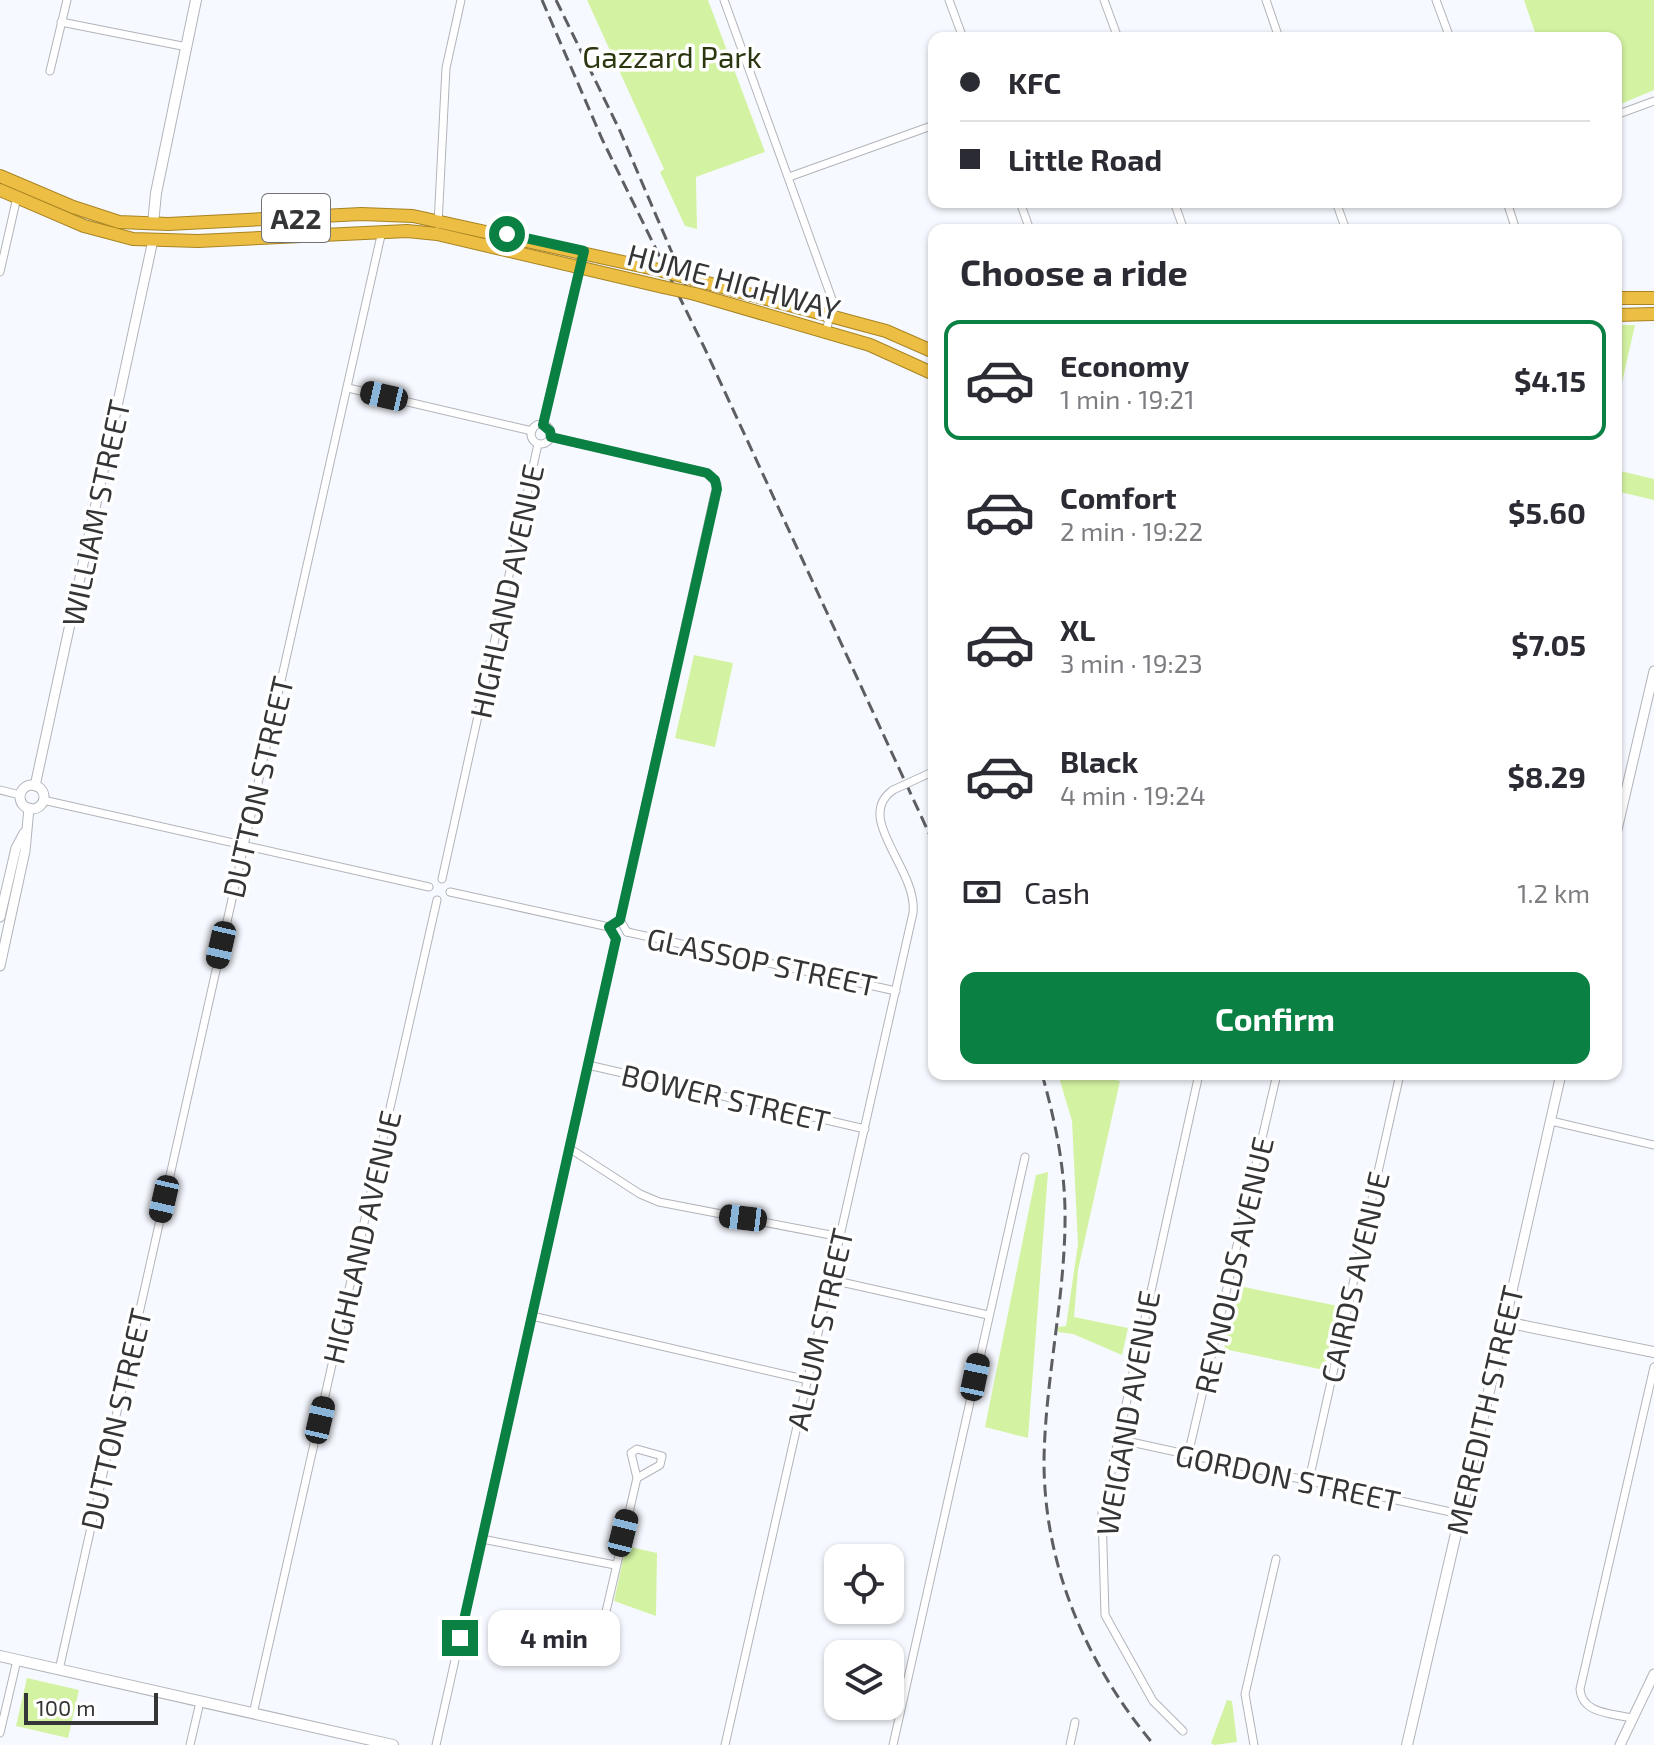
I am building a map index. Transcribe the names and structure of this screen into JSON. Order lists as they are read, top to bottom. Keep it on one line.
{"streets":{"highway":["A22","HUME HIGHWAY"],"main road":["MEREDITH STREET"],"street":["WILLIAM STREET","HIGHLAND AVENUE","DUTTON STREET","GLASSOP STREET","BOWER STREET","REYNOLDS AVENUE","CAIRDS AVENUE","ALLUM STREET","WEIGAND AVENUE","GORDON STREET"]},"crossings":[["HUME HIGHWAY","WILLIAM STREET"],["HUME HIGHWAY","HIGHLAND AVENUE"],["HUME HIGHWAY","DUTTON STREET"],["HIGHLAND AVENUE","GLASSOP STREET"],["GLASSOP STREET","ALLUM STREET"],["BOWER STREET","ALLUM STREET"],["REYNOLDS AVENUE","GORDON STREET"],["CAIRDS AVENUE","GORDON STREET"],["MEREDITH STREET","GORDON STREET"],["WEIGAND AVENUE","GORDON STREET"]],"parks":["Gazzard Park"],"scale_bar":"100 m","page":{"banner":["KFC","Little Road"],"heading":"Choose a ride","list":[{"name":"Economy","note":"1 min · 19:21","value":"$4.15"},{"name":"Comfort","note":"2 min · 19:22","value":"$5.60"},{"name":"XL","note":"3 min · 19:23","value":"$7.05"},{"name":"Black","note":"4 min · 19:24","value":"$8.29"}],"pay":["Cash","1.2 km"],"buttons":"Confirm","bubble":"4 min","scale":"100 m"}}
